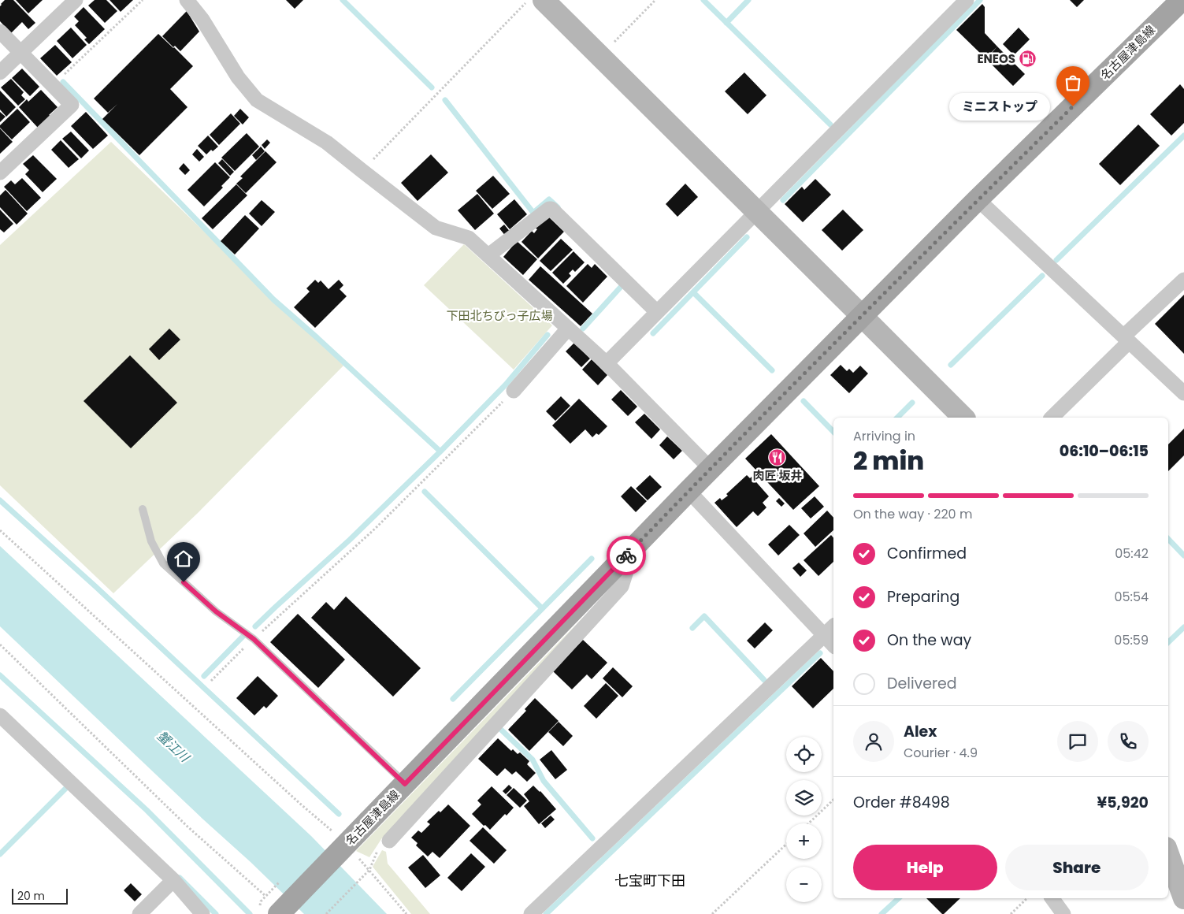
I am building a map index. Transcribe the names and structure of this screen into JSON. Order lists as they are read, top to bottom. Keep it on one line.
{"streets":{"main road":["名古屋津島線"]},"districts":["七宝町下田"],"water":["蟹江川"],"parks":["下田北ちびっ子広場"],"places":{"fuel station":["ENEOS"],"other":["ミニストップ"],"restaurant":["肉匠 坂井"]},"scale_bar":"20 m","page":{"bubble":"ミニストップ","heading":["2 min","Arriving in","06:10–06:15"],"panel":["Alex","Courier · 4.9","Order #8498","¥5,920"],"bar":"On the way · 220 m","list":[["Confirmed","05:42"],["Preparing","05:54"],["On the way","05:59"],"Delivered"],"map_buttons":["+","−"],"buttons":["Help","Share"],"scale":"20 m"}}
